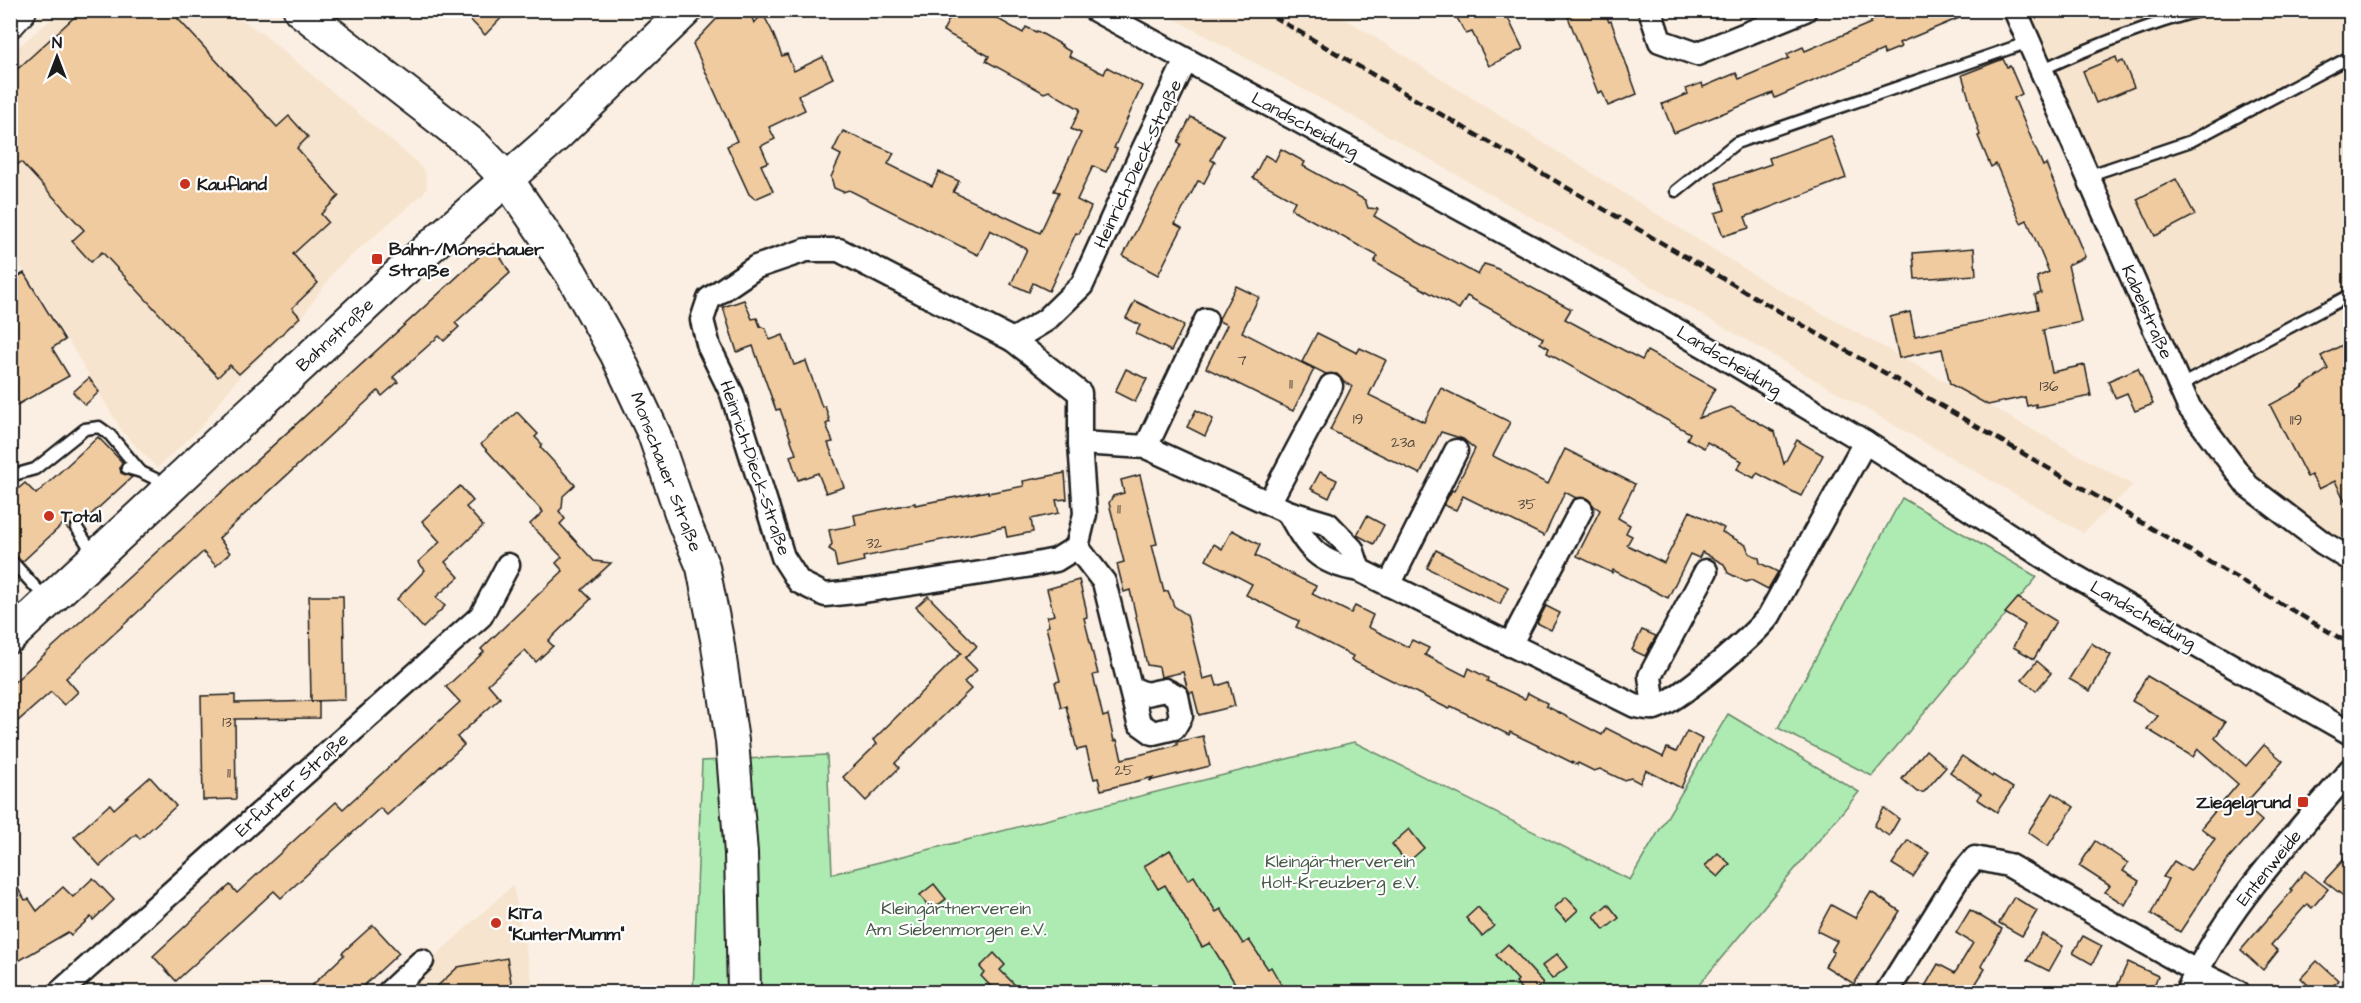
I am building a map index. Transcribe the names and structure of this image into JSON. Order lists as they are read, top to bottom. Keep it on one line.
{"streets":{"main road":["Bahnstraße","Monschauer Straße"],"street":["Landscheidung","Heinrich-Dieck-Straße","Kabelstraße","Erfurter Straße","Entenweide"]},"crossings":[["Landscheidung","Heinrich-Dieck-Straße"],["Bahnstraße","Monschauer Straße"]],"parks":["Kleingärtnerverein Holt-Kreuzberg e.V.","Kleingärtnerverein Am Siebenmorgen e.V."],"places":{"other":["Kaufland","Total","KiTa \"KunterMumm\""],"transit":["Bahn-/Monschauer Straße","Ziegelgrund"]},"house_numbers":["7","11","136","19","119","23a","35","11","32","13","25","11"],"north":"top"}
